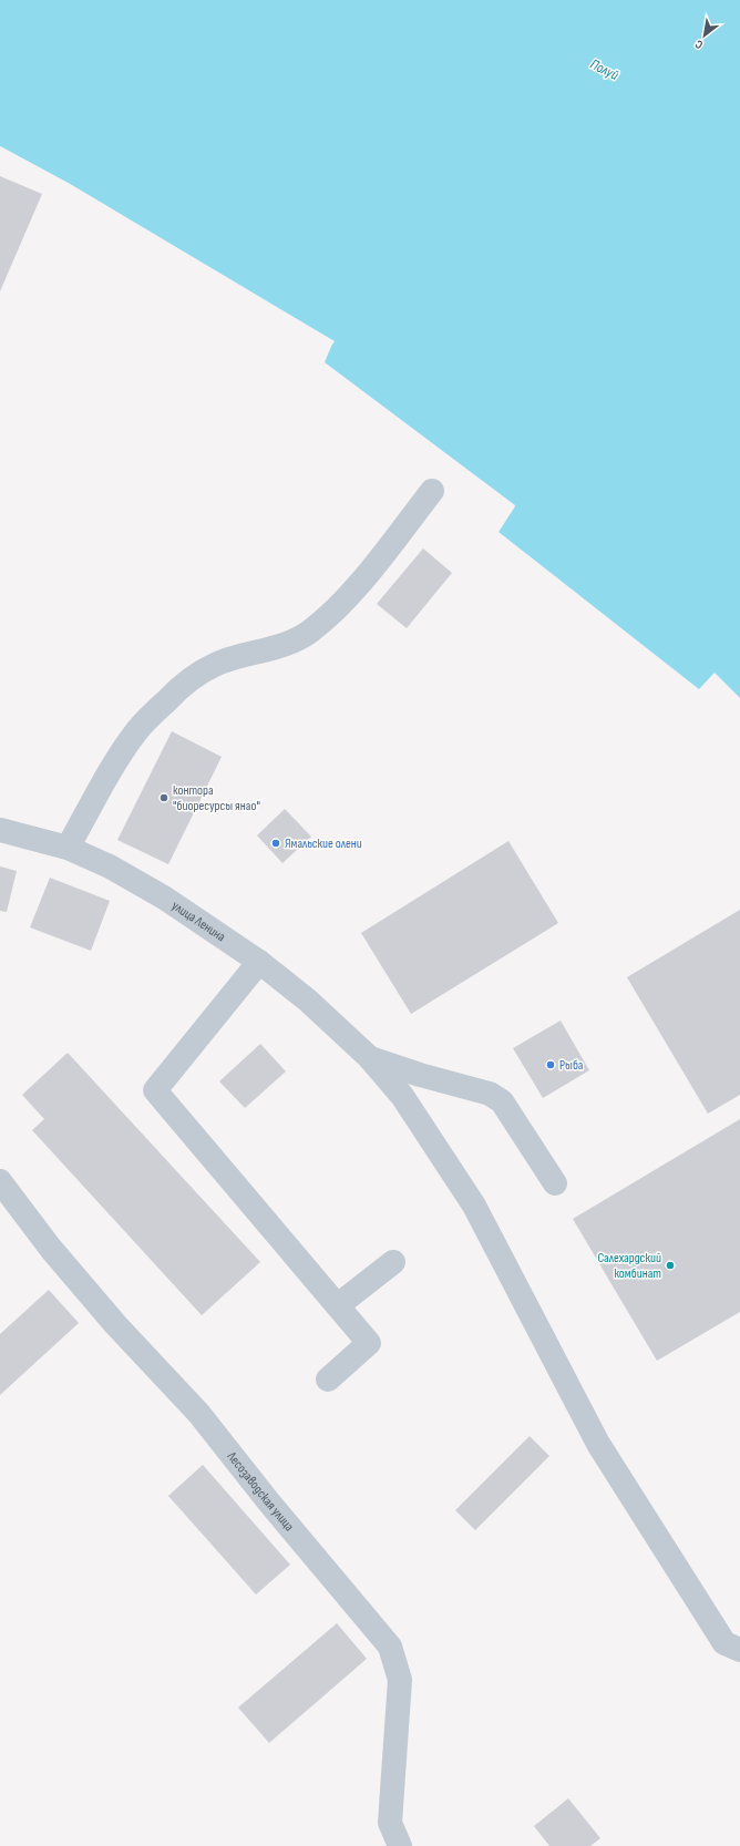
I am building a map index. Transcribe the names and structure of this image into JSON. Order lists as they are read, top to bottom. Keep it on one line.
{"streets":{"street":["улица Ленина","Лесозаводская улица"]},"water":["Полуй"],"places":["контора \"биоресурсы янао\"","Ямальские олени","Рыба","Салехардский комбинат"],"north":"bottom left"}
